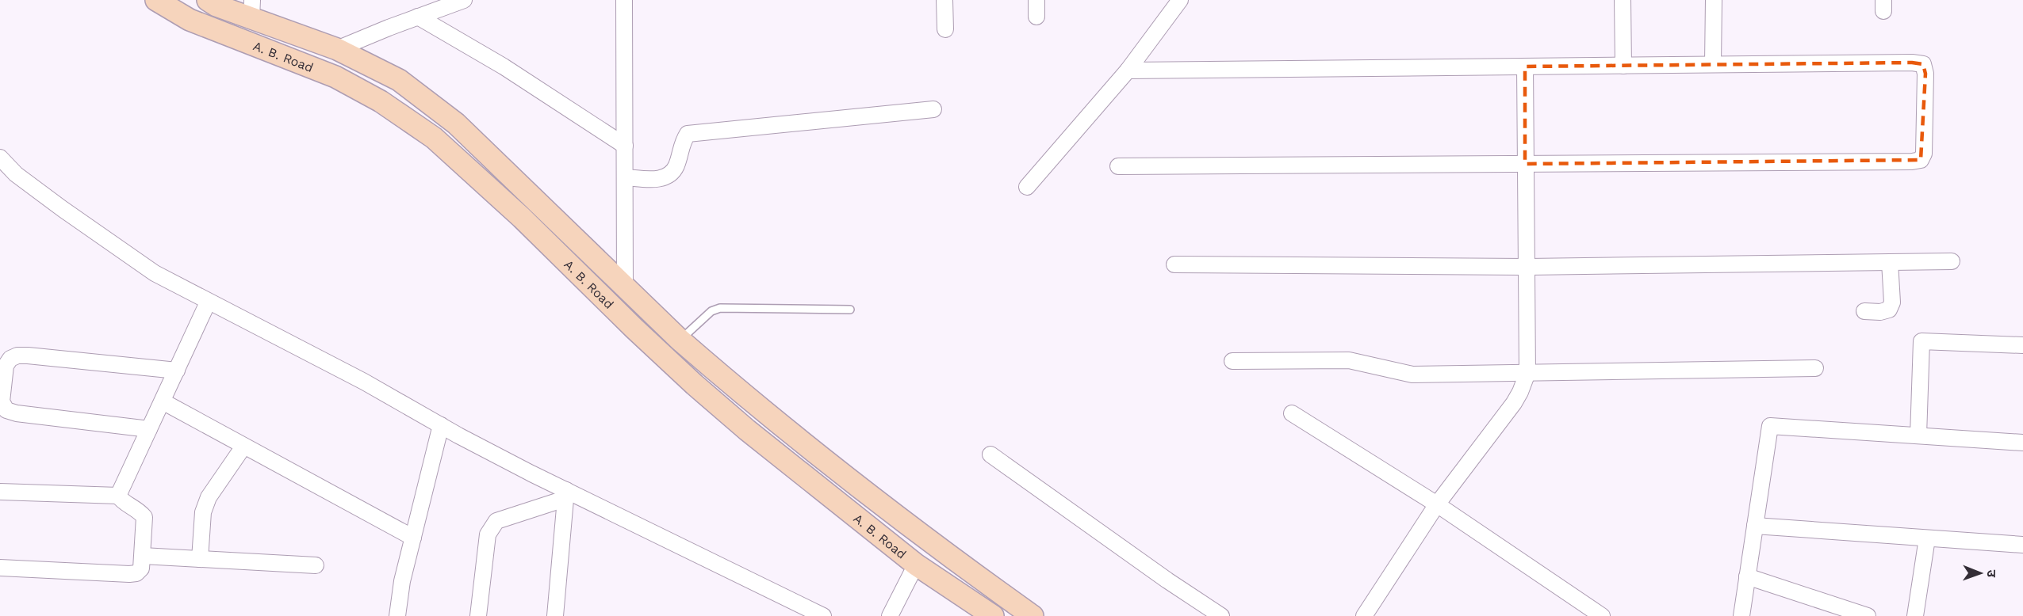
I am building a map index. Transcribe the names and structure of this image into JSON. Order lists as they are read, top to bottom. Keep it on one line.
{"streets":{"main road":["A. B. Road"]},"north":"right"}
